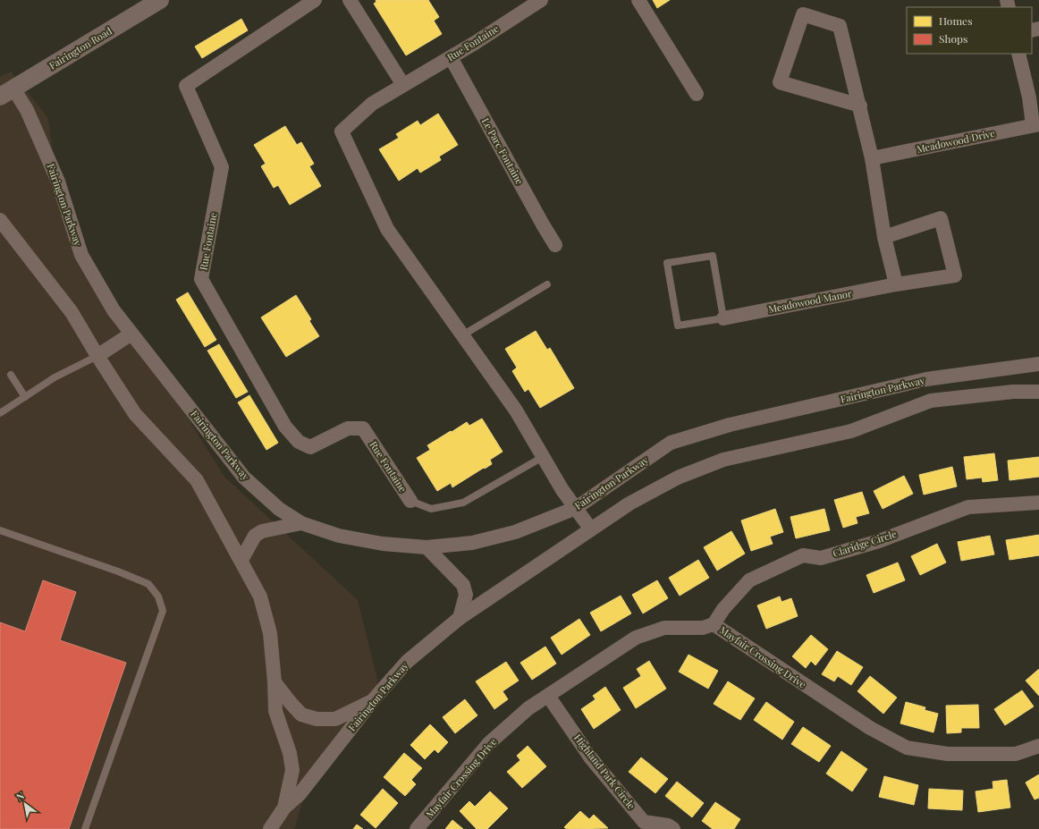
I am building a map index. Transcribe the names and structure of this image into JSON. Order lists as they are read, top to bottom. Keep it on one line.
{"streets":{"street":["Rue Fontaine","Fairington Road","Meadowood Drive","Le Parc Fontaine","Fairington Parkway","Meadowood Manor","Claridge Circle","Mayfair Crossing Drive","Highland Park Circle"]},"crossings":[["Rue Fontaine","Le Parc Fontaine"],["Rue Fontaine","Fairington Parkway"],["Fairington Road","Fairington Parkway"],["Claridge Circle","Mayfair Crossing Drive"],["Mayfair Crossing Drive","Highland Park Circle"]],"legend":["Homes","Shops"],"north":"top left"}
